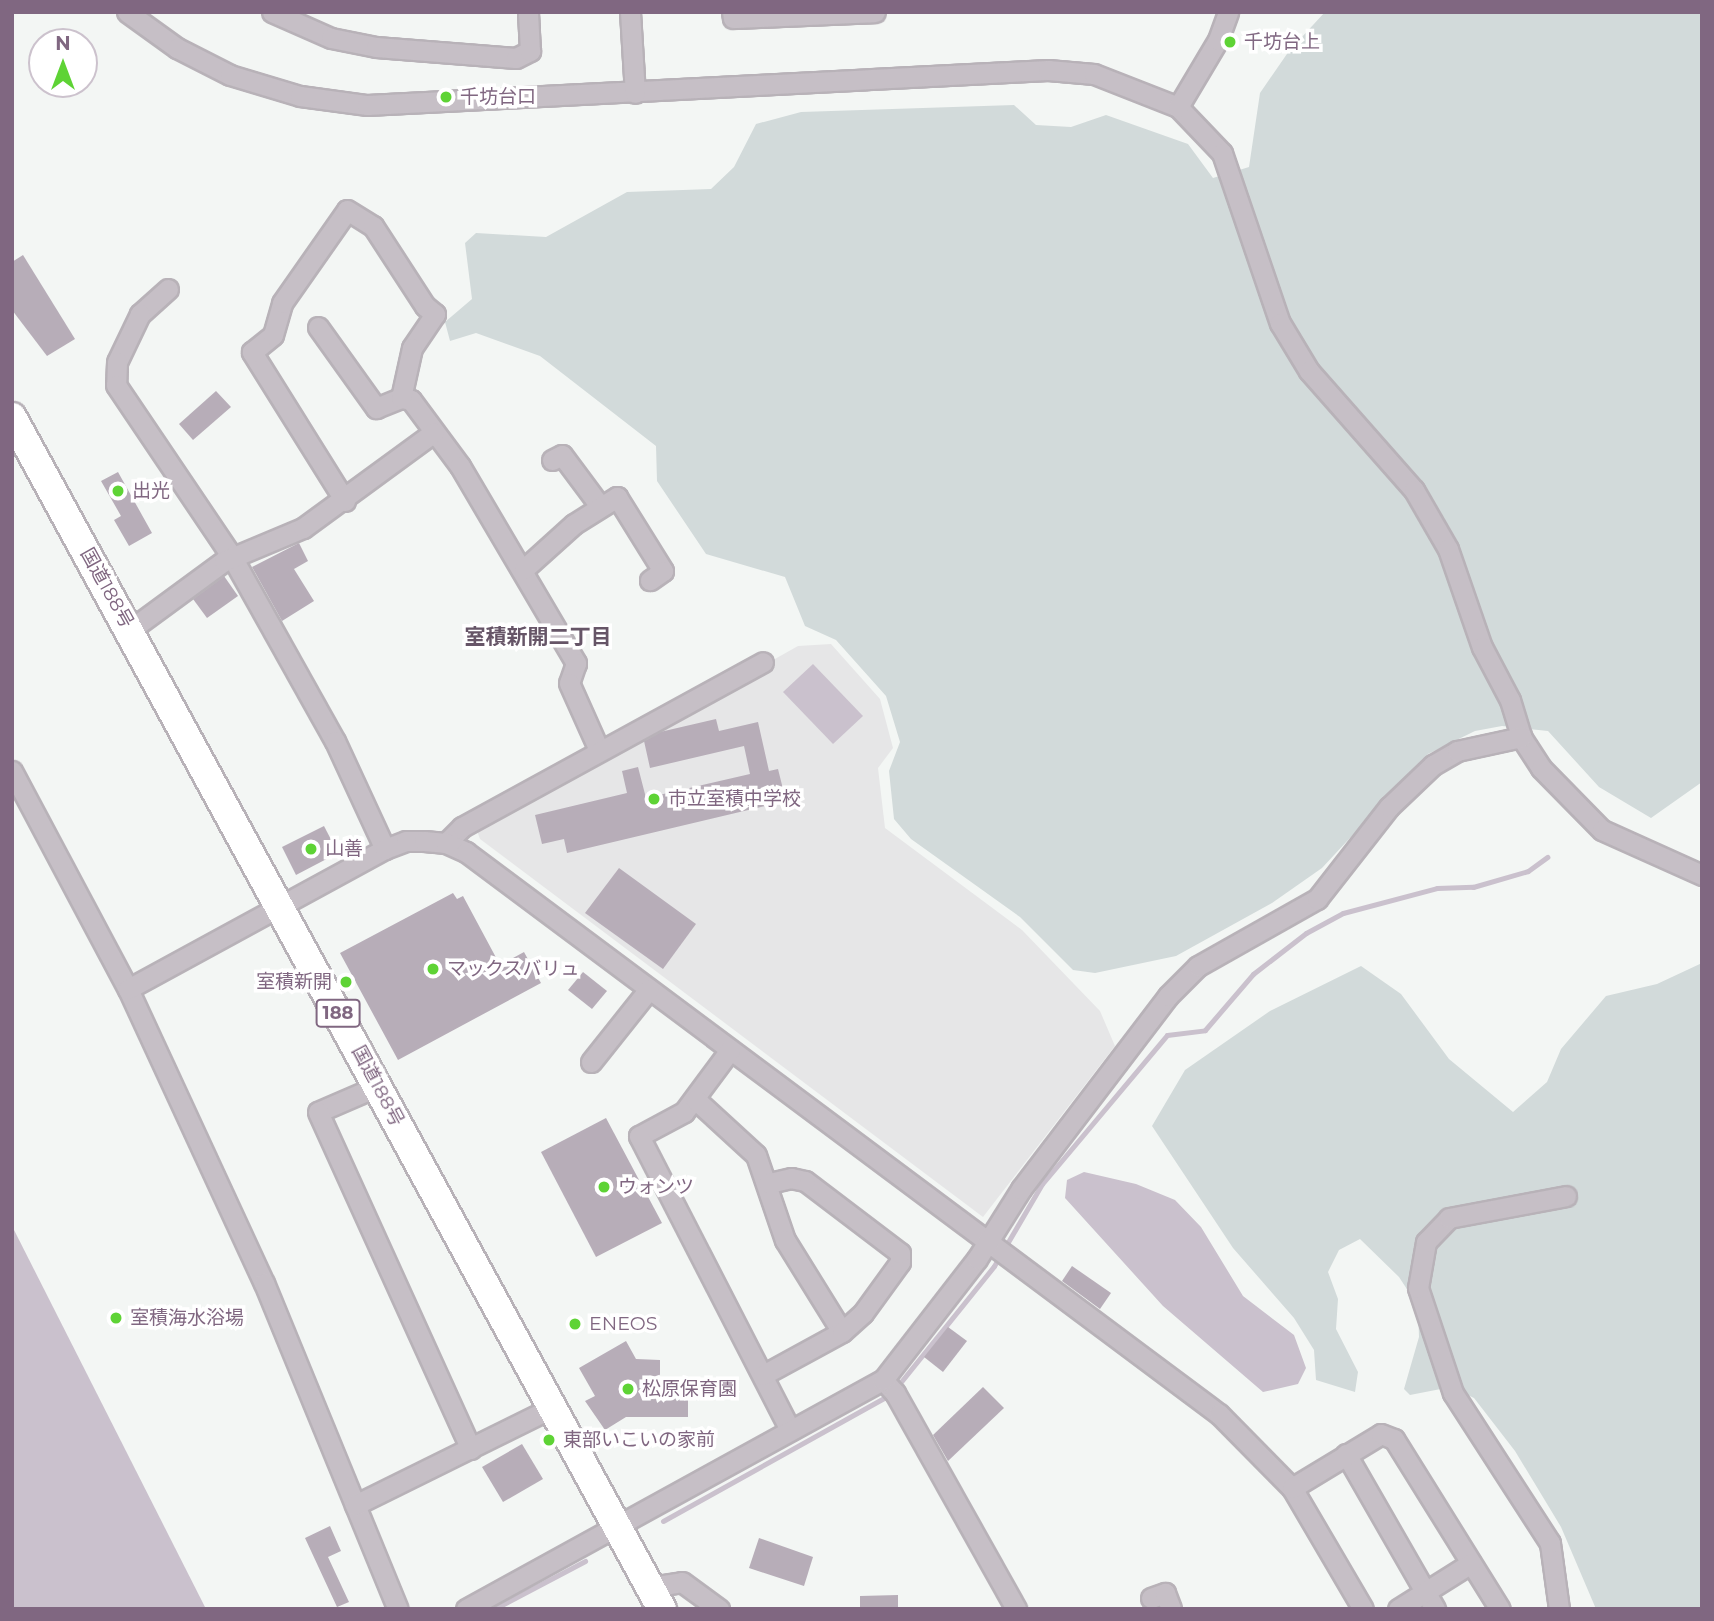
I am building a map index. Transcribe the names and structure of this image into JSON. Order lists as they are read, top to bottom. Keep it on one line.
{"streets":{"highway":["国道188号","188"]},"districts":["室積新開二丁目"],"places":["千坊台上","千坊台口","出光","市立室積中学校","山善","マックスバリュ","室積新開","ウォンツ","室積海水浴場","ENEOS","松原保育園","東部いこいの家前"],"north":"top"}
